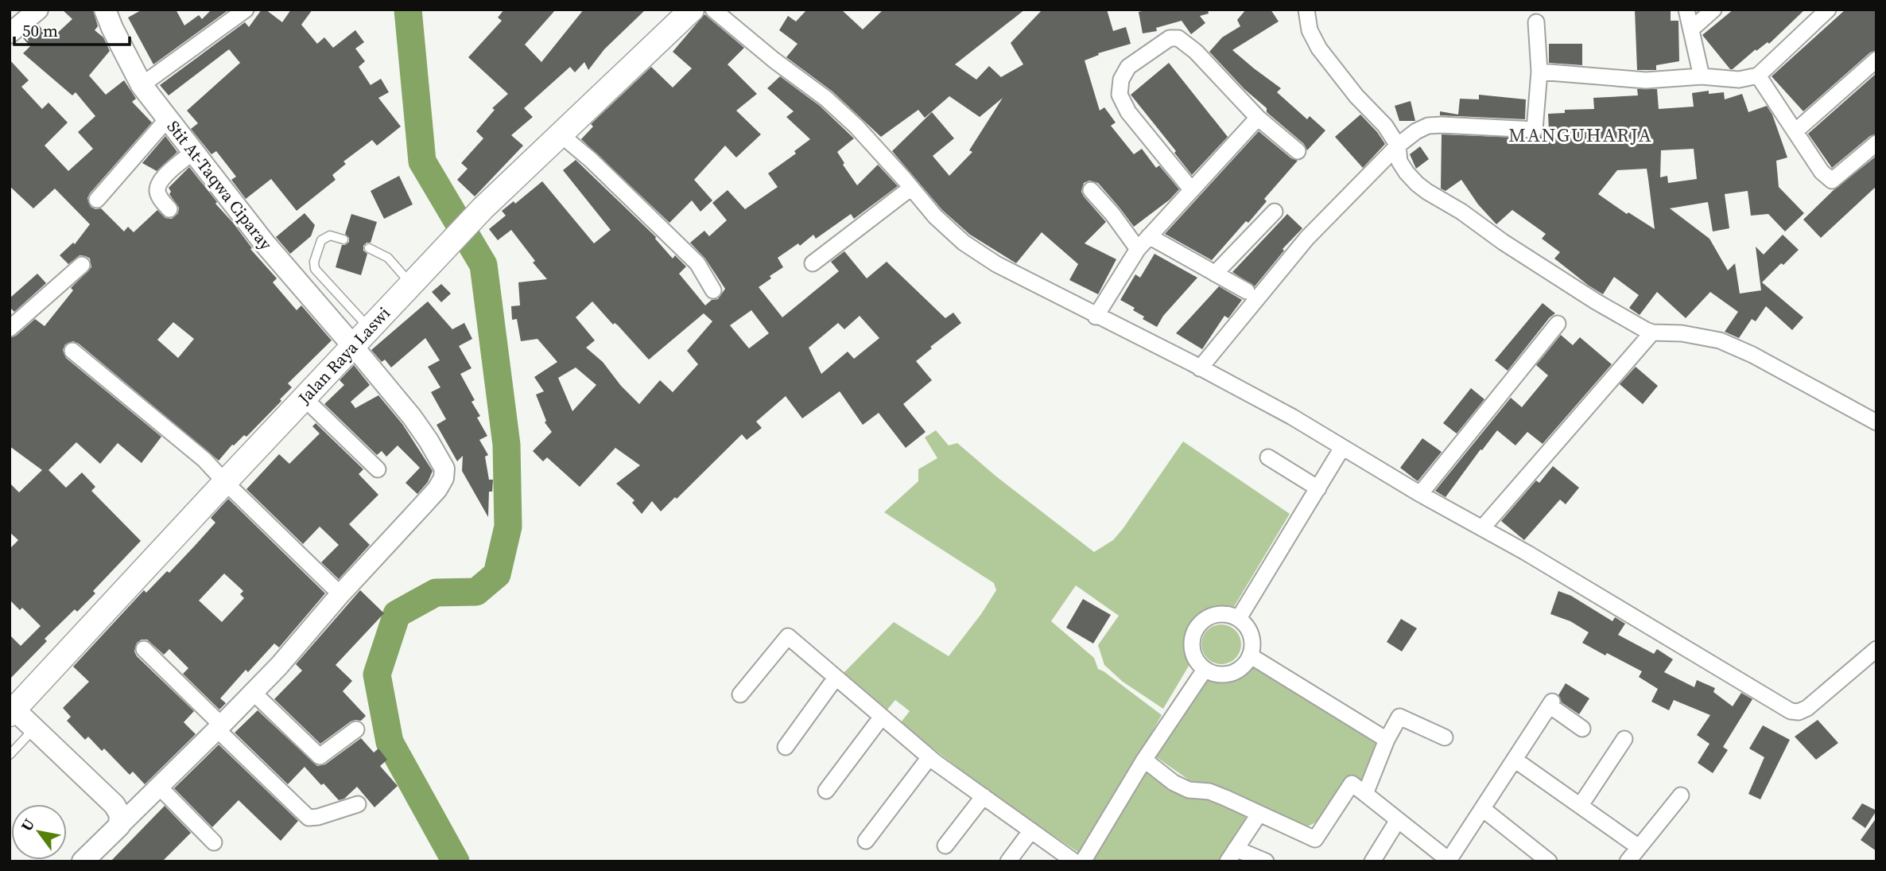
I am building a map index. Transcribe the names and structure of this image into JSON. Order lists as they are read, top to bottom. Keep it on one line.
{"streets":{"main road":["Stit At-Taqwa Ciparay","Jalan Raya Laswi"]},"crossings":[["Stit At-Taqwa Ciparay","Jalan Raya Laswi"]],"districts":["MANGUHARJA"],"scale_bar":"50 m","north":"top left"}
